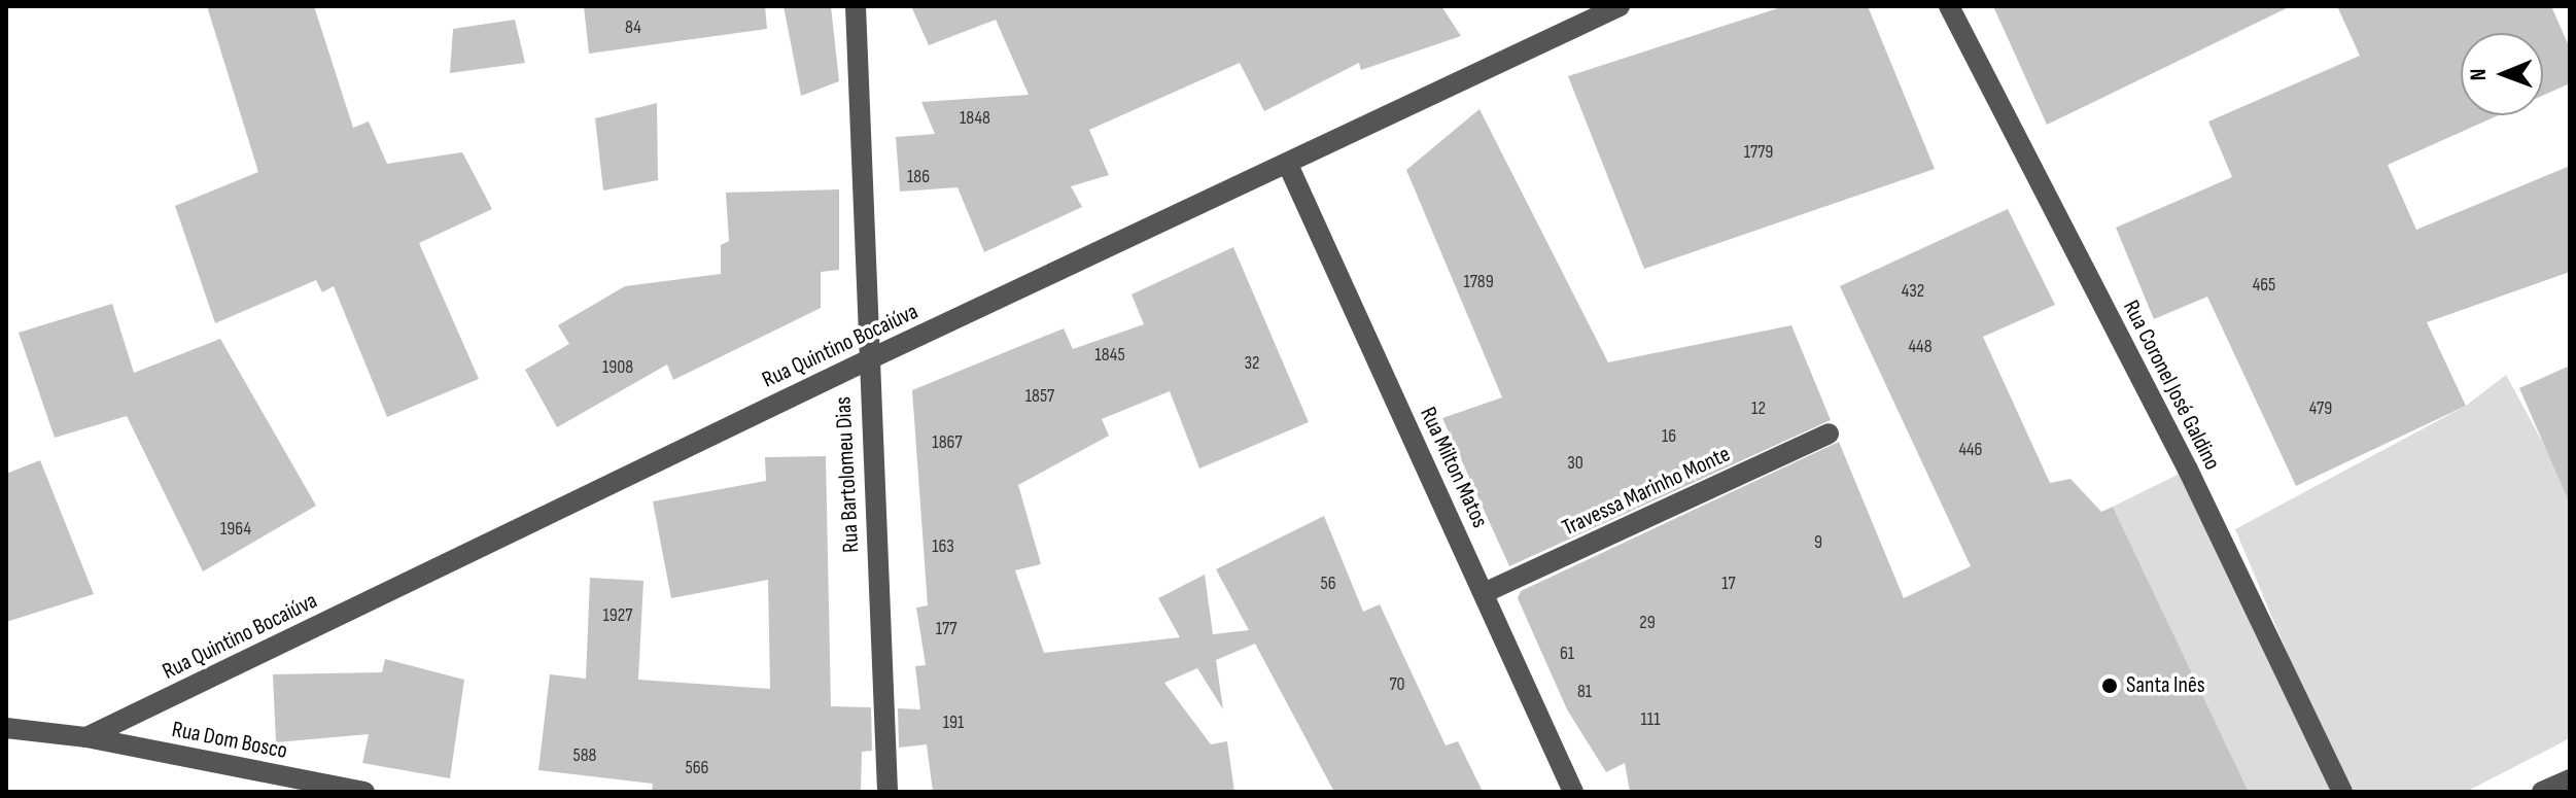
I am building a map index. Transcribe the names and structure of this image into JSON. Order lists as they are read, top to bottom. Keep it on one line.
{"streets":{"street":["Rua Quintino Bocaiúva","Rua Coronel José Galdino","Rua Milton Matos","Rua Bartolomeu Dias","Travessa Marinho Monte","Rua Dom Bosco"]},"crossings":[["Rua Quintino Bocaiúva","Rua Milton Matos"],["Rua Quintino Bocaiúva","Rua Bartolomeu Dias"],["Rua Quintino Bocaiúva","Rua Dom Bosco"],["Rua Milton Matos","Travessa Marinho Monte"]],"places":["Santa Inês"],"house_numbers":["84","1848","1779","186","1789","465","432","448","1845","32","1908","1857","12","479","16","1867","446","30","1964","9","163","56","17","1927","29","177","61","70","81","111","191","588","566"],"north":"left"}
